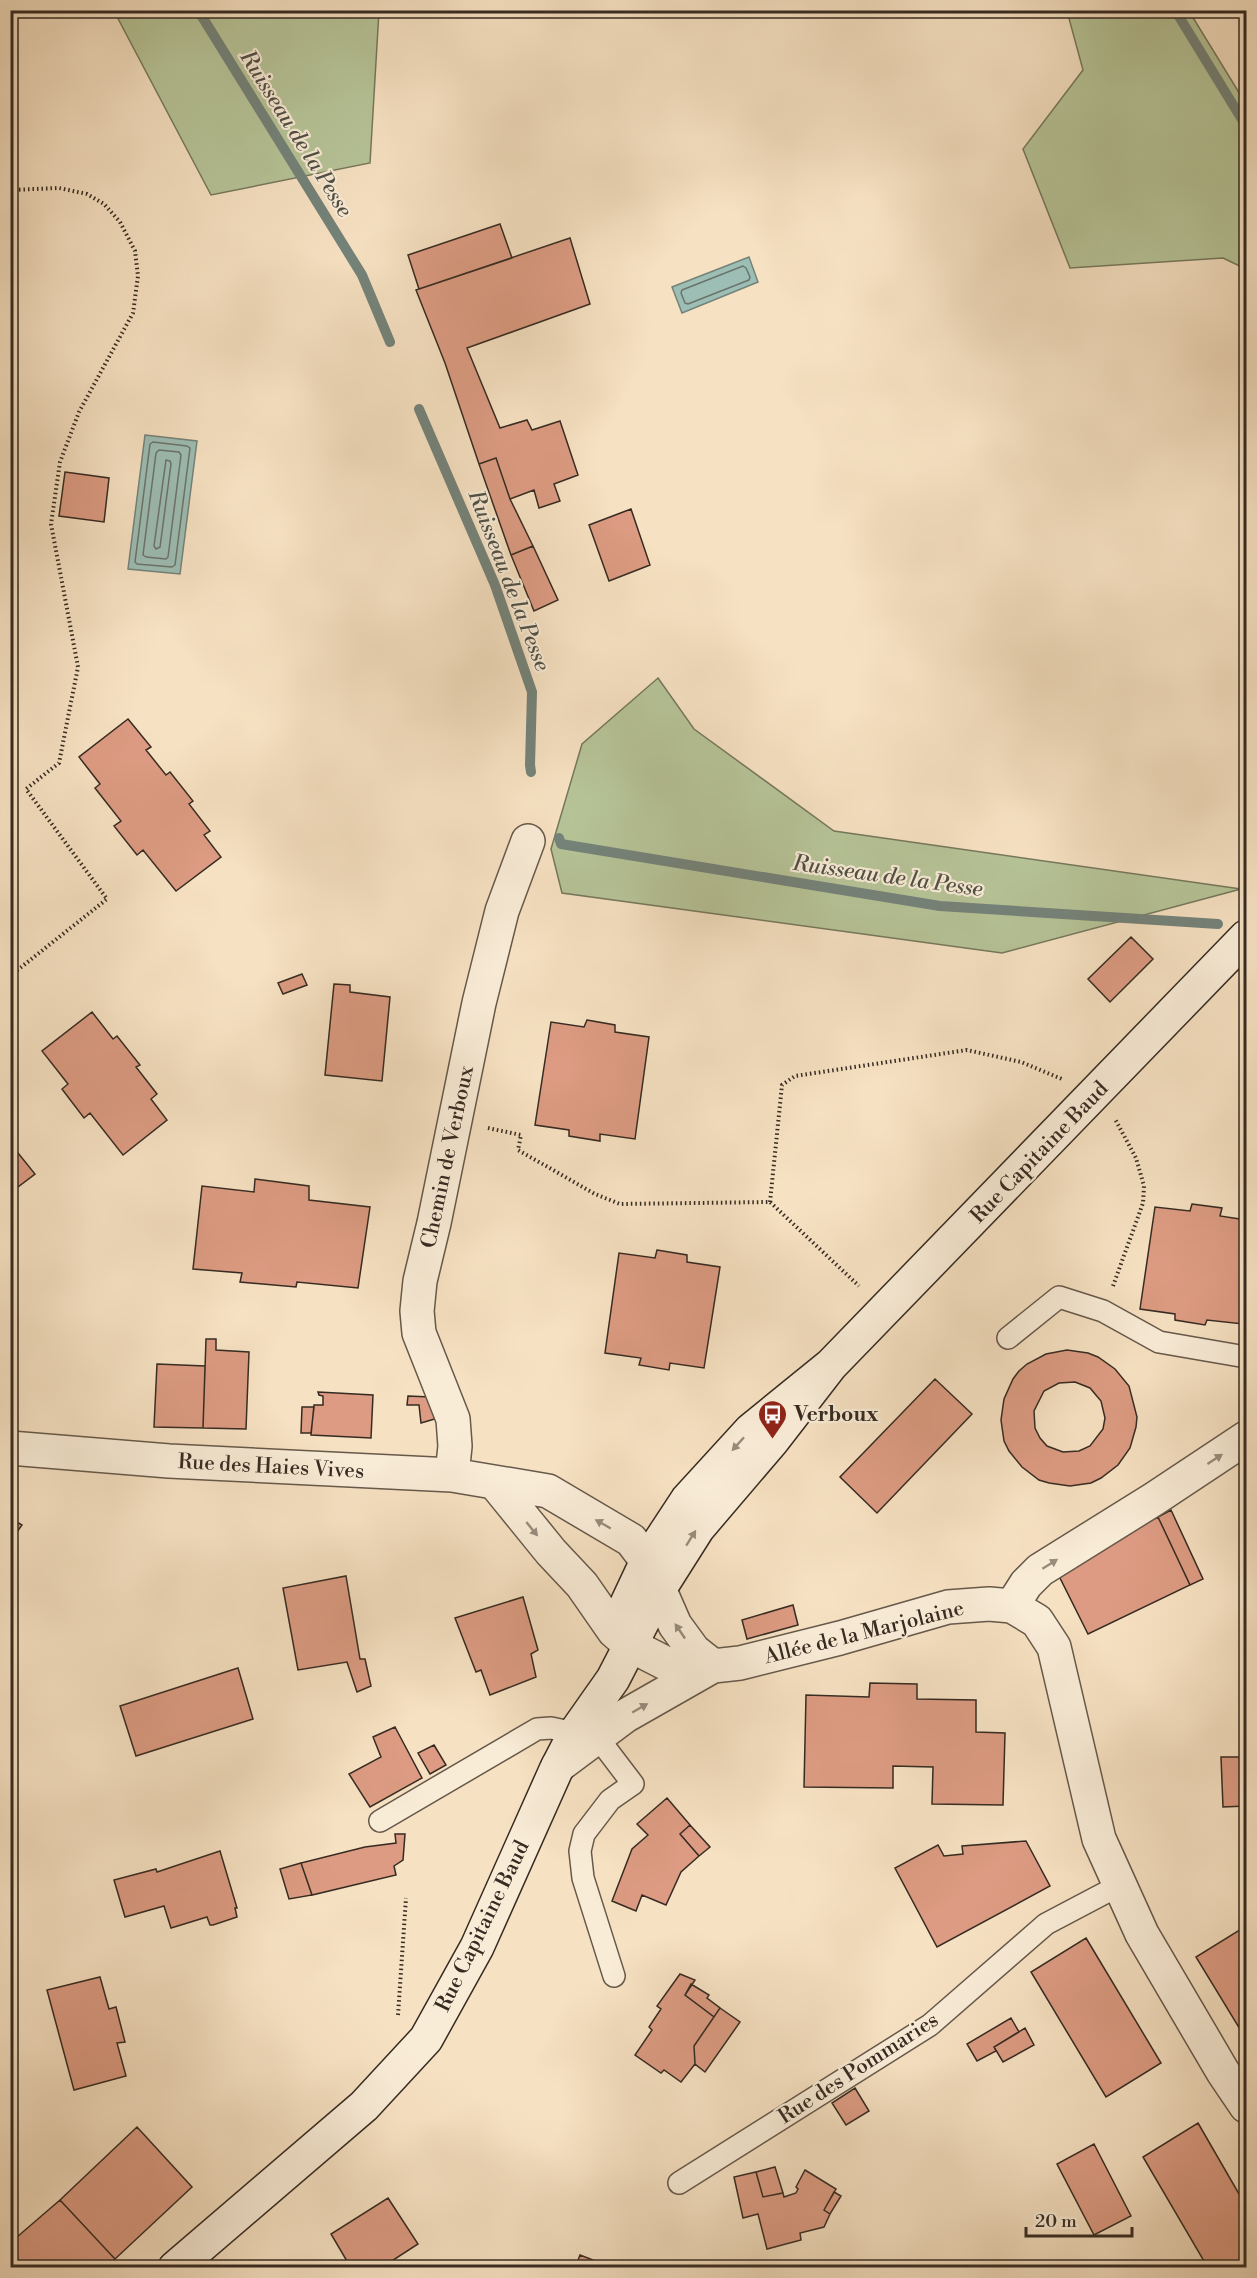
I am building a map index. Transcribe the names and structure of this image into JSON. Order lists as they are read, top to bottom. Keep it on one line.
{"streets":{"street":["Rue Capitaine Baud","Chemin de Verboux","Rue des Haies Vives","Allée de la Marjolaine"],"lane":["Rue des Pommaries"]},"crossings":[["Rue Capitaine Baud","Rue des Haies Vives"],["Rue Capitaine Baud","Allée de la Marjolaine"],["Chemin de Verboux","Rue des Haies Vives"]],"water":["Ruisseau de la Pesse"],"places":{"bus stop":["Verboux"]},"scale_bar":"20 m"}
